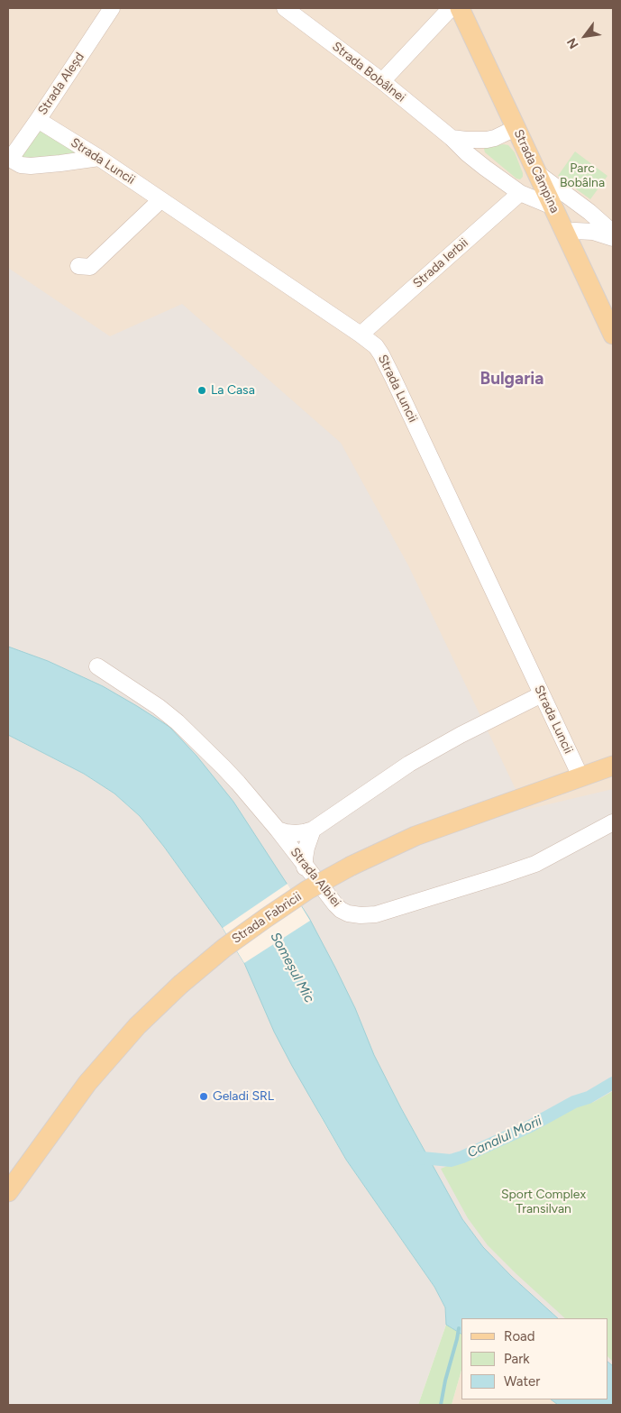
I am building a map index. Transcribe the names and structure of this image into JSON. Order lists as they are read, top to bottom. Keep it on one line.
{"streets":{"main road":["Strada Câmpina","Strada Fabricii"],"street":["Strada Bobâlnei","Strada Aleșd","Strada Luncii","Strada Ierbii","Strada Albiei"]},"crossings":[["Strada Bobâlnei","Strada Câmpina"],["Strada Bobâlnei","Strada Ierbii"],["Strada Aleșd","Strada Luncii"],["Strada Luncii","Strada Ierbii"],["Strada Luncii","Strada Fabricii"]],"districts":["Bulgaria"],"water":["Someșul Mic","Canalul Morii"],"parks":["Parc Bobâlna","Sport Complex Transilvan"],"places":["La Casa","Geladi SRL"],"legend":["Road","Park","Water"],"north":"bottom left"}
